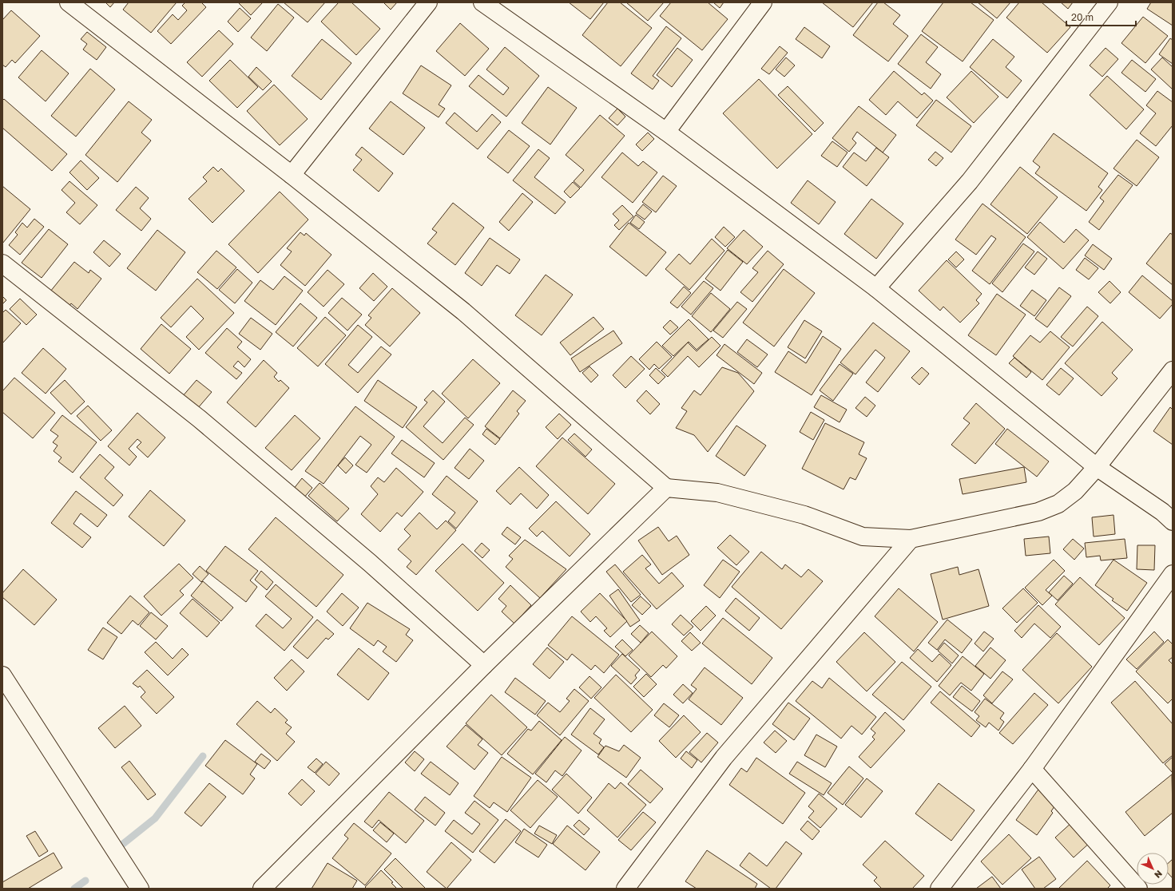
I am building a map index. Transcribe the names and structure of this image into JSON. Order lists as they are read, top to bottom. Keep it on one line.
{"scale_bar":"20 m","north":"bottom right"}
